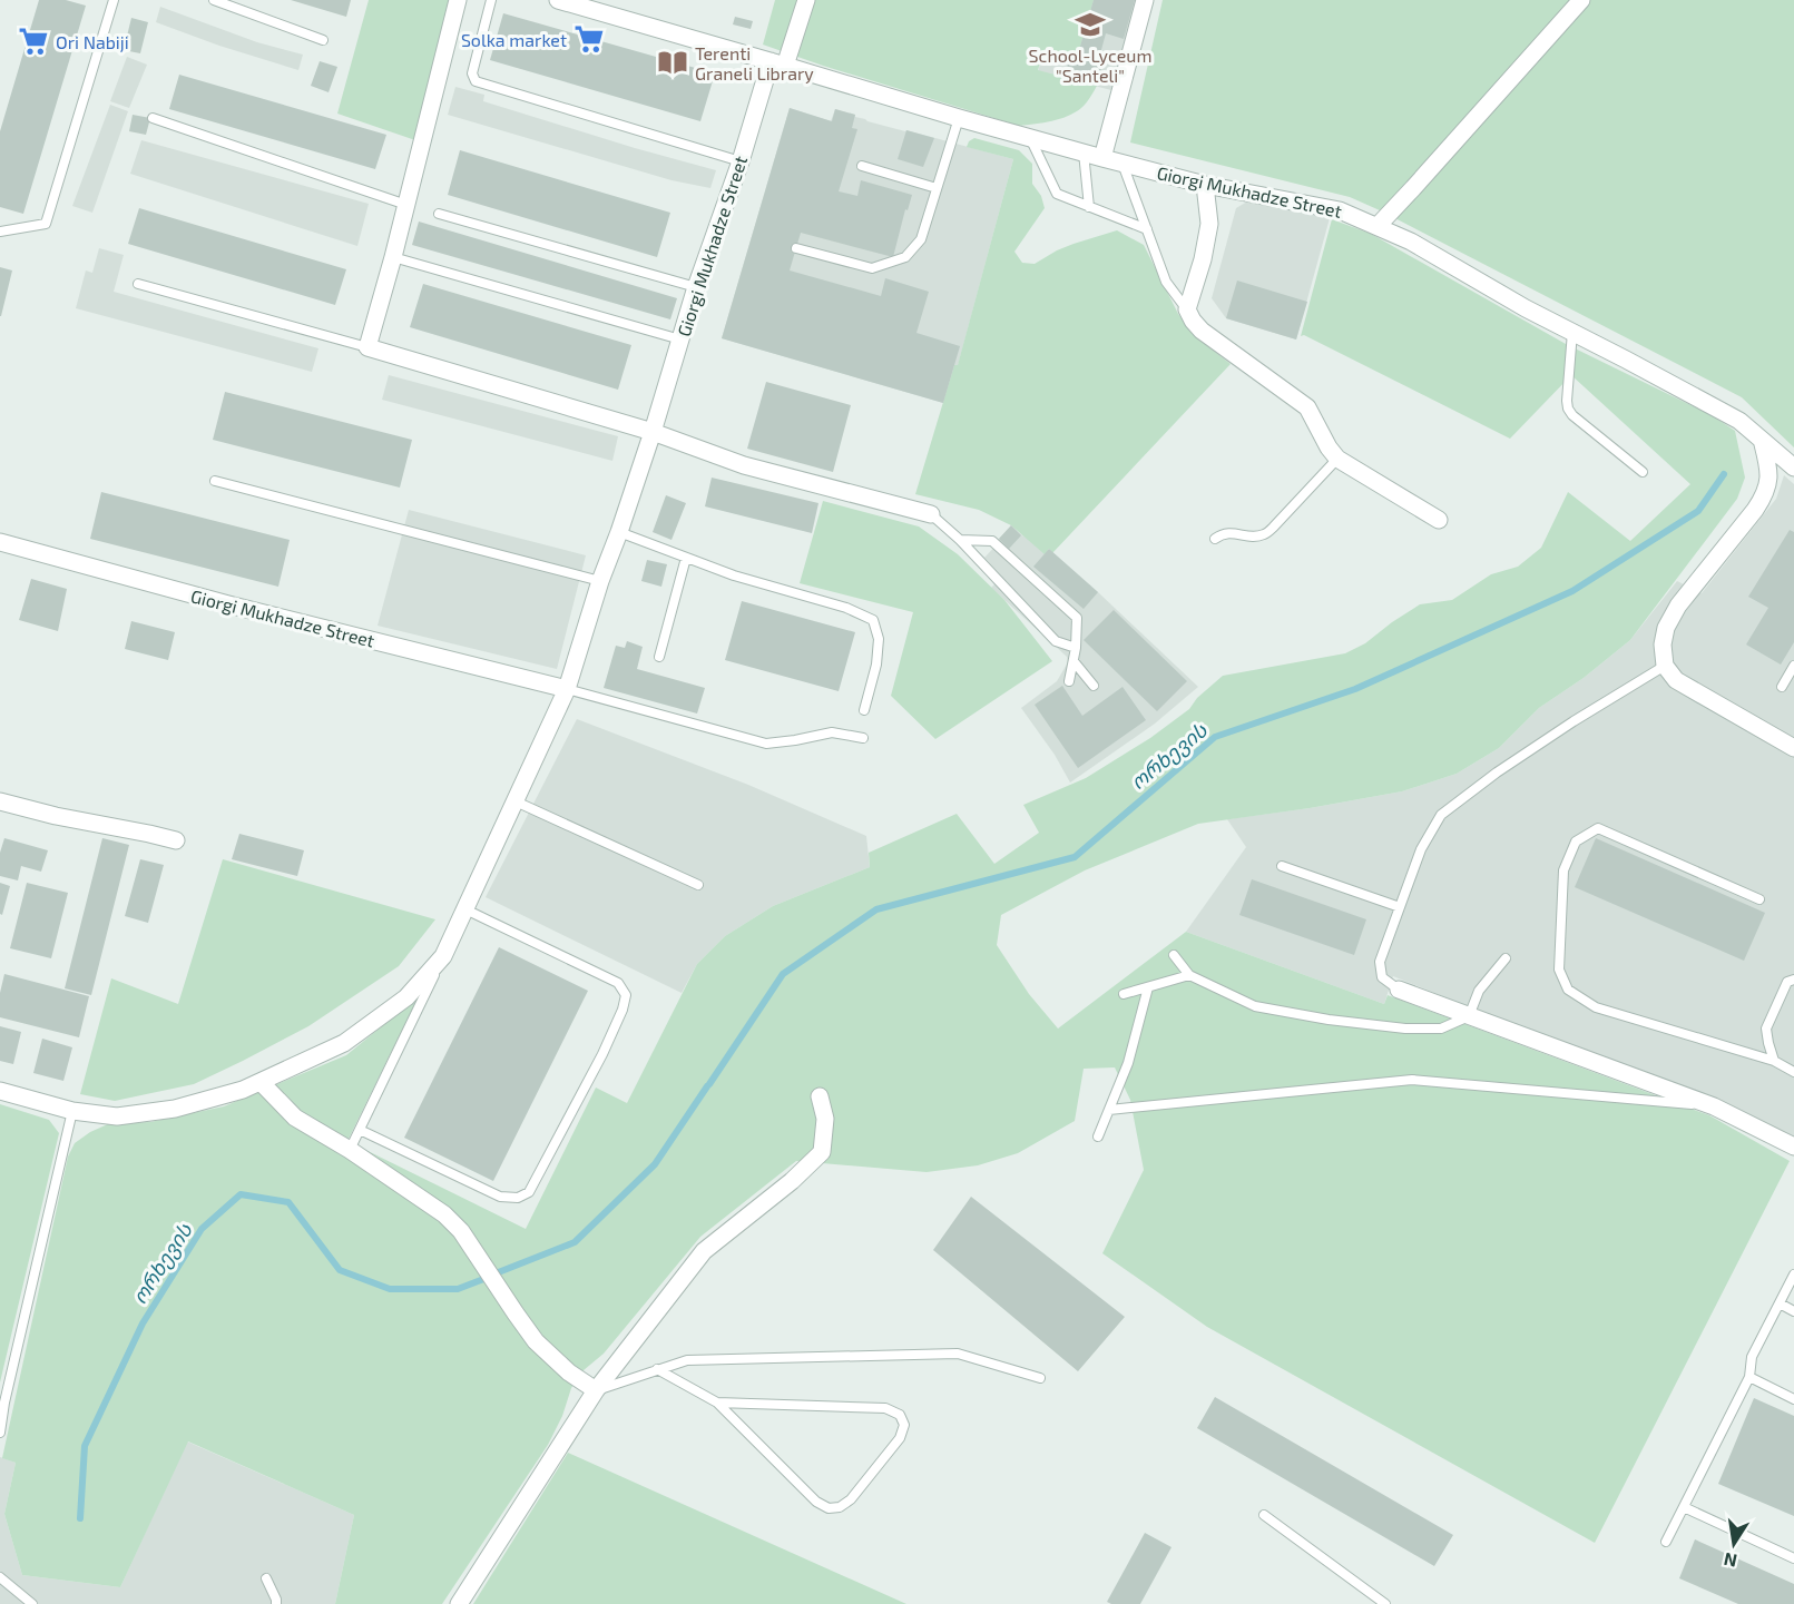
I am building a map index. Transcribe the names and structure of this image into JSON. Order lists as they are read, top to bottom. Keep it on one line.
{"streets":{"street":["Giorgi Mukhadze Street"]},"water":["ორხევის"],"places":{"school or university":["School-Lyceum \"Santeli\""],"supermarket":["Solka market","Ori Nabiji"],"library":["Terenti Graneli Library"]},"north":"bottom"}
